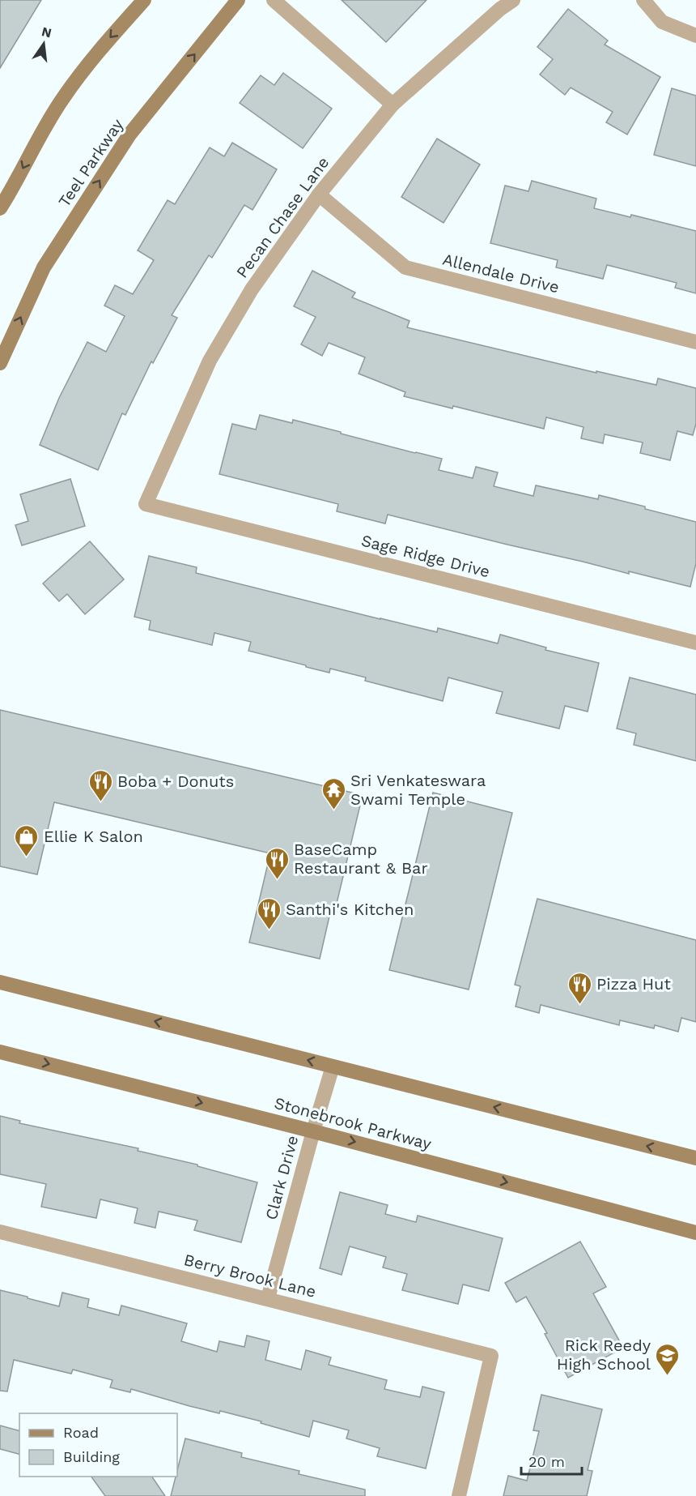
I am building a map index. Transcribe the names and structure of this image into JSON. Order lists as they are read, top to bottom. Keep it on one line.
{"streets":{"main road":["Teel Parkway","Stonebrook Parkway"],"street":["Pecan Chase Lane","Allendale Drive","Sage Ridge Drive","Clark Drive","Berry Brook Lane"]},"crossings":[["Pecan Chase Lane","Allendale Drive"],["Pecan Chase Lane","Sage Ridge Drive"],["Stonebrook Parkway","Clark Drive"],["Clark Drive","Berry Brook Lane"]],"places":{"restaurant":["Boba + Donuts","BaseCamp Restaurant & Bar","Santhi's Kitchen","Pizza Hut"],"temple":["Sri Venkateswara Swami Temple"],"shop":["Ellie K Salon"],"school or university":["Rick Reedy High School"]},"legend":["Road","Building"],"scale_bar":"20 m","north":"top"}
